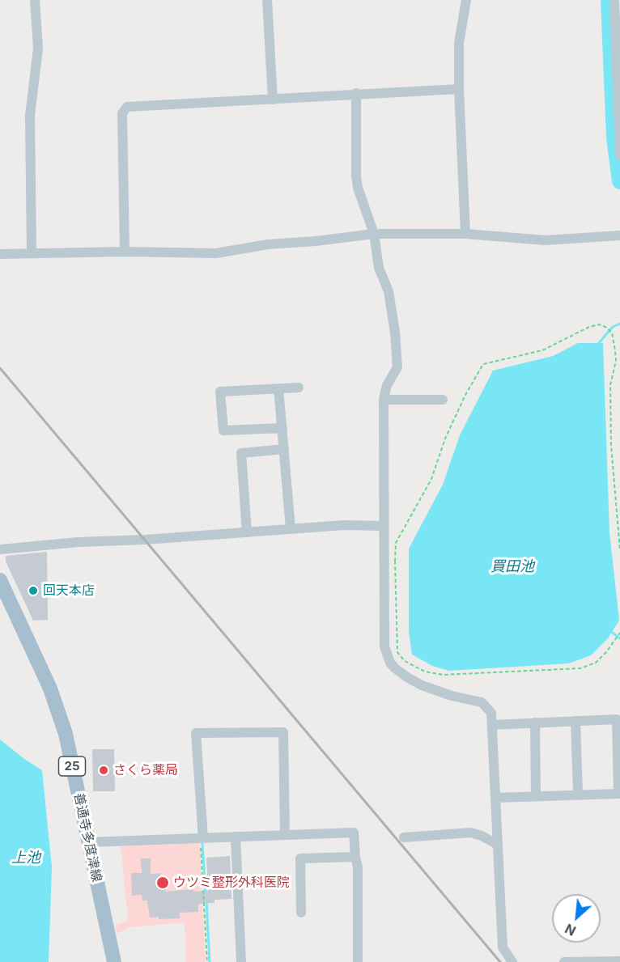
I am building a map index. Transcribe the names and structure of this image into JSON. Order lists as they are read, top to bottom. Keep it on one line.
{"streets":{"main road":["25","善通寺多度津線"]},"water":["買田池","上池"],"places":["回天本店","さくら薬局","ウツミ整形外科医院"],"north":"bottom left"}
